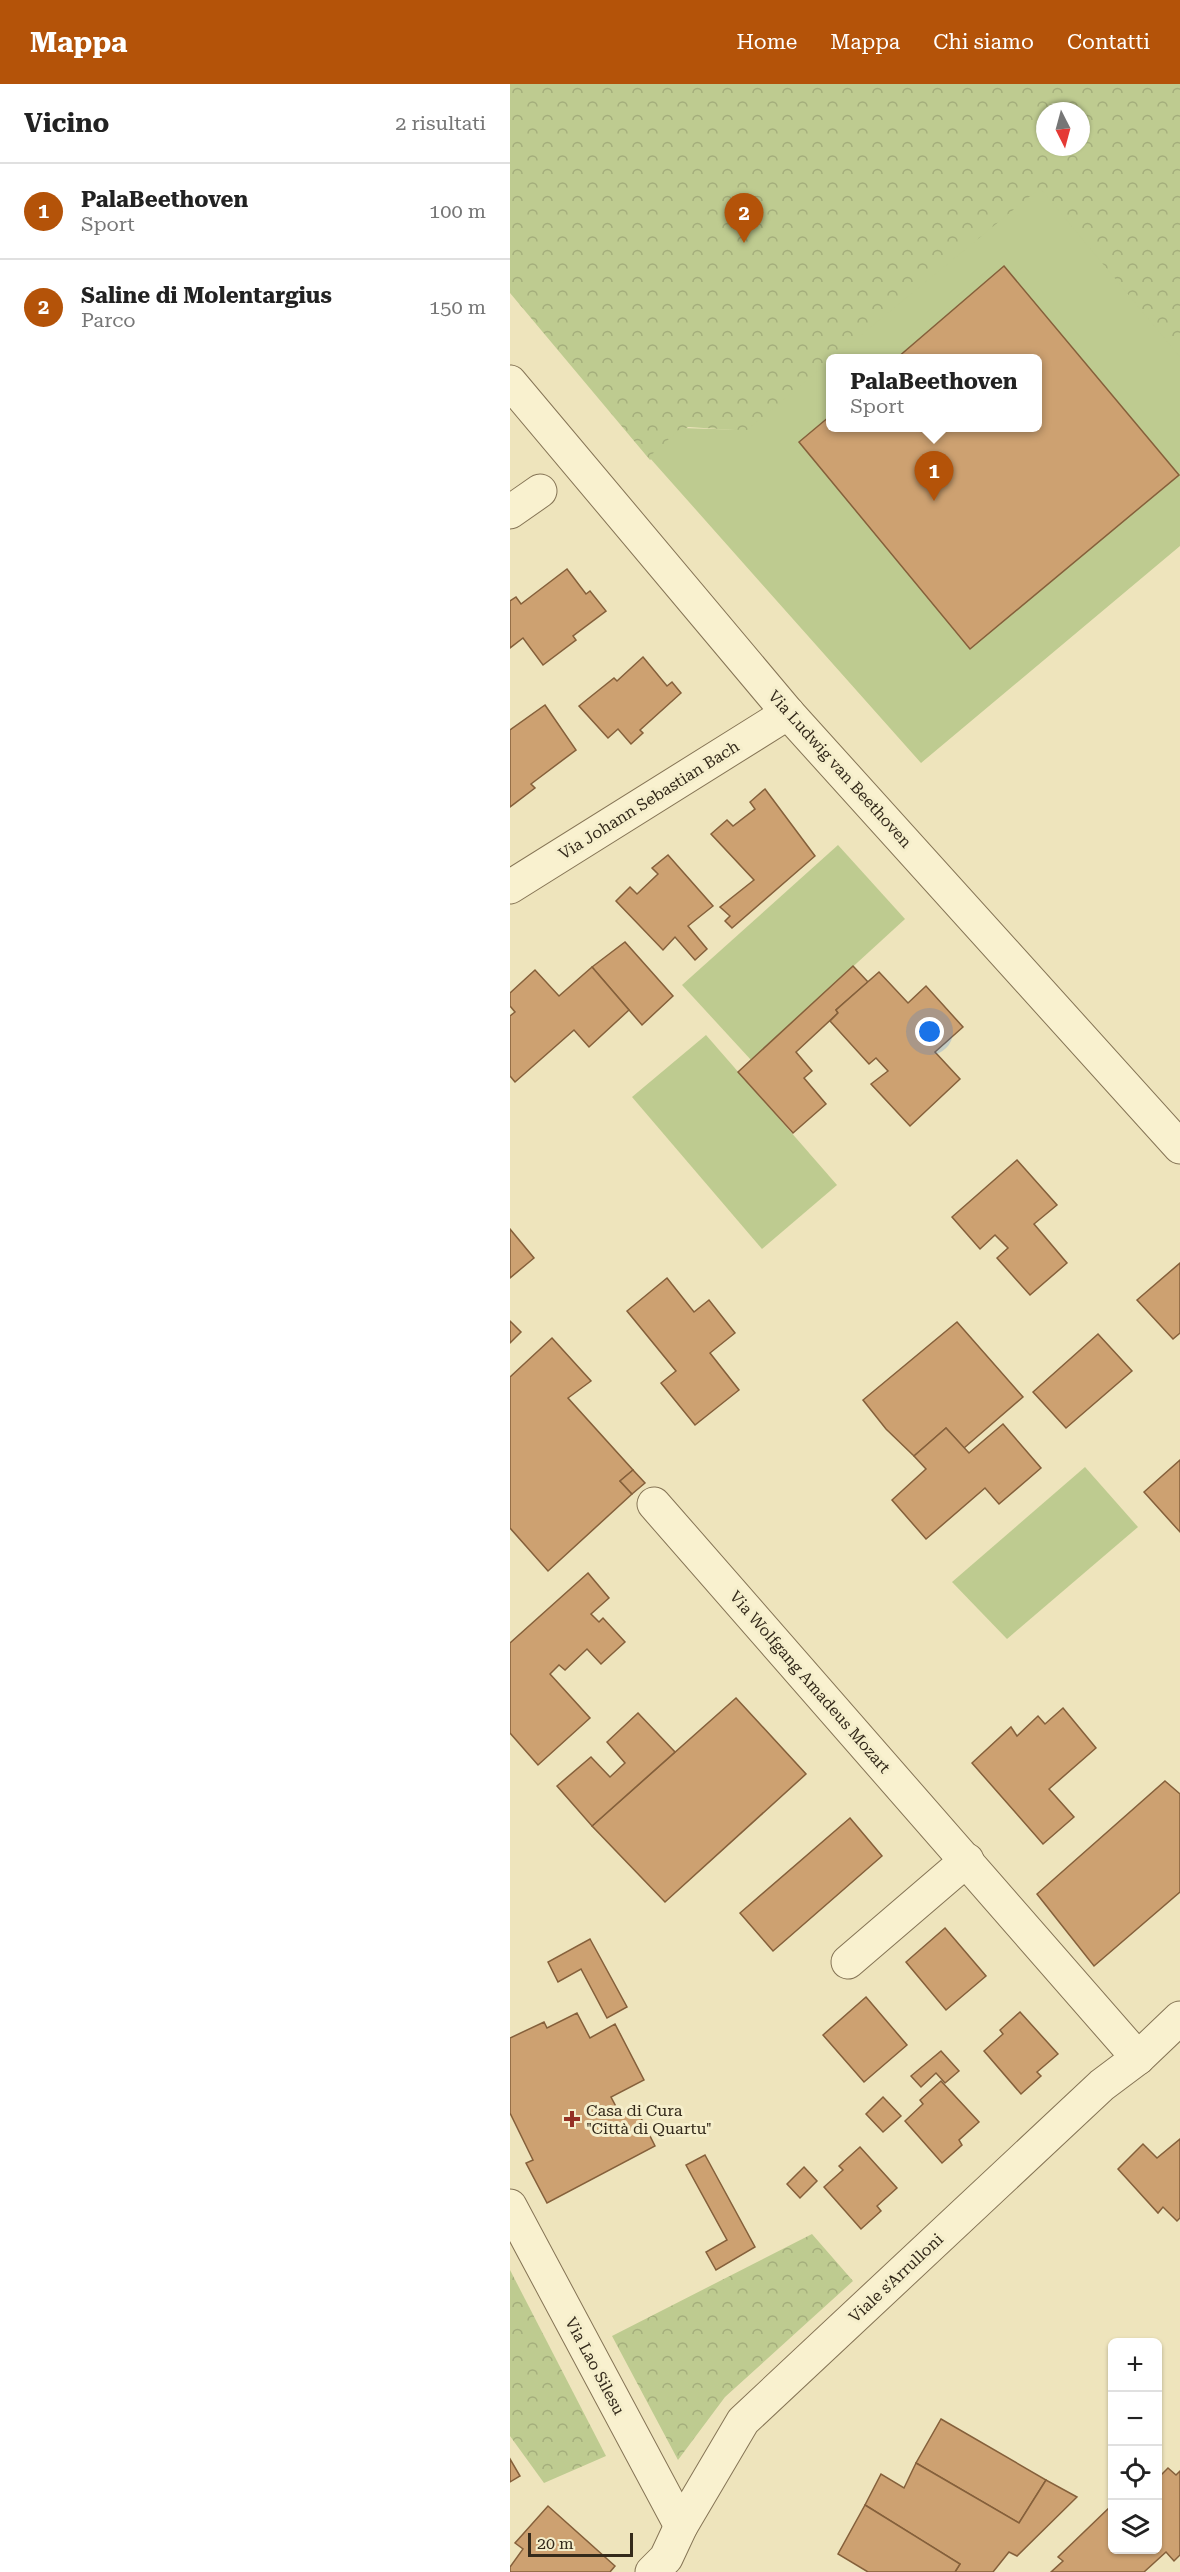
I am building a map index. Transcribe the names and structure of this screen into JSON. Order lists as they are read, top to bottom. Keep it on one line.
{"streets":{"street":["Via Ludwig van Beethoven","Via Johann Sebastian Bach","Via Wolfgang Amadeus Mozart","Viale s'Arrulloni","Via Lao Silesu"]},"crossings":[["Via Ludwig van Beethoven","Via Johann Sebastian Bach"],["Via Wolfgang Amadeus Mozart","Viale s'Arrulloni"],["Viale s'Arrulloni","Via Lao Silesu"]],"places":{"health":["Casa di Cura \"Città di Quartu\""]},"scale_bar":"20 m","north":"bottom","page":{"header":"Mappa","nav":["Home","Mappa","Chi siamo","Contatti"],"heading":["Vicino","2 risultati"],"list":[{"mark":"1","name":"PalaBeethoven","note":"Sport","value":"100 m"},{"mark":"2","name":"Saline di Molentargius","note":"Parco","value":"150 m"}],"pins":["2","1"],"popup":["PalaBeethoven","Sport"],"map_buttons":["+","−"],"scale":"20 m"}}
